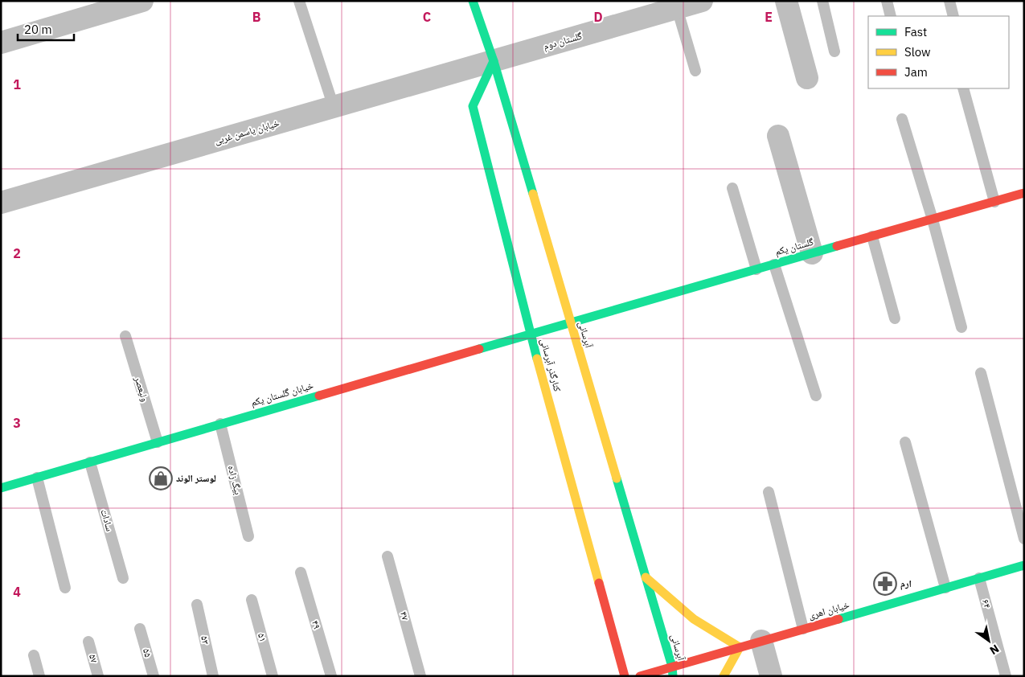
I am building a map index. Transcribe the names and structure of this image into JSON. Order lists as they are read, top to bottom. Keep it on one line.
{"streets":{"street":["گلستان دوم","خیابان یاسمن غربی","گلستان یکم","آبرسانی","کنارگذر آبرسانی","خیابان گلستان یکم","خیابان اهری"],"lane":["ولیعصر","بیگ زاده","سادات","۶۴","۴۷","۴۹","۵۱","۵۳","۵۵","۵۷"]},"crossings":[["گلستان دوم","خیابان یاسمن غربی"],["گلستان دوم","آبرسانی"],["گلستان دوم","کنارگذر آبرسانی"],["خیابان یاسمن غربی","آبرسانی"],["خیابان یاسمن غربی","کنارگذر آبرسانی"],["گلستان یکم","آبرسانی"],["گلستان یکم","خیابان گلستان یکم"],["آبرسانی","کنارگذر آبرسانی"],["آبرسانی","خیابان گلستان یکم"],["آبرسانی","خیابان اهری"],["کنارگذر آبرسانی","خیابان گلستان یکم"],["ولیعصر","خیابان گلستان یکم"],["خیابان گلستان یکم","بیگ زاده"],["خیابان گلستان یکم","سادات"],["۶۴","خیابان اهری"]],"places":{"shop":["لوستر الوند"],"pharmacy":["ارم"]},"legend":["Fast","Slow","Jam"],"scale_bar":"20 m","north":"bottom right","grid":{"columns":["B","C","D","E"],"rows":["1","2","3","4"]}}
